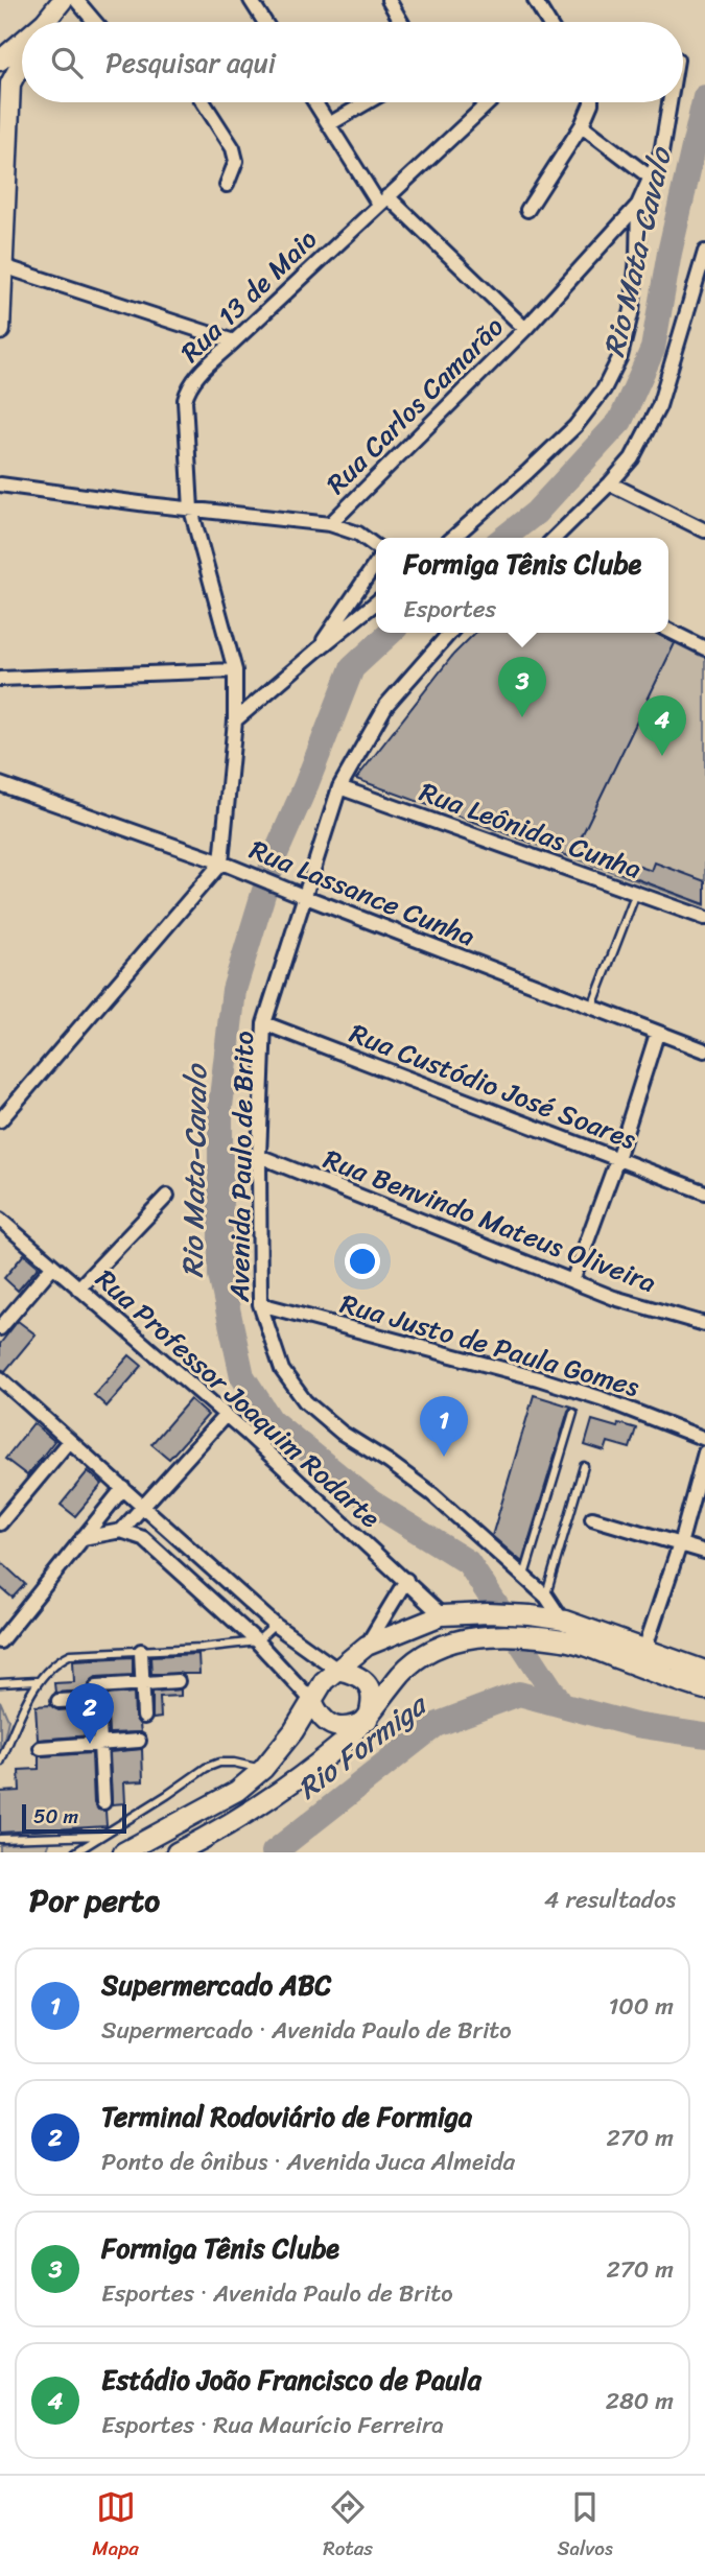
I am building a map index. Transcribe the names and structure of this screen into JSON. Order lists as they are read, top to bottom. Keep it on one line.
{"streets":{"street":["Rua 13 de Maio","Rua Carlos Camarão","Rua Leônidas Cunha","Rua Lassance Cunha","Rua Custódio José Soares","Avenida Paulo de Brito","Rua Benvindo Mateus Oliveira","Rua Justo de Paula Gomes","Rua Professor Joaquim Rodarte"]},"crossings":[["Rua 13 de Maio","Rua Carlos Camarão"],["Rua 13 de Maio","Rua Lassance Cunha"],["Rua Leônidas Cunha","Avenida Paulo de Brito"],["Rua Lassance Cunha","Avenida Paulo de Brito"],["Rua Custódio José Soares","Avenida Paulo de Brito"],["Avenida Paulo de Brito","Rua Benvindo Mateus Oliveira"],["Avenida Paulo de Brito","Rua Justo de Paula Gomes"]],"water":["Rio Mata-Cavalo","Rio Formiga"],"scale_bar":"50 m","page":{"search":"Pesquisar aqui","popup":["Formiga Tênis Clube","Esportes"],"pins":["3","4","1","2"],"scale":"50 m","heading":["Por perto","4 resultados"],"list":[{"mark":"1","name":"Supermercado ABC","note":"Supermercado · Avenida Paulo de Brito","value":"100 m"},{"mark":"2","name":"Terminal Rodoviário de Formiga","note":"Ponto de ônibus · Avenida Juca Almeida","value":"270 m"},{"mark":"3","name":"Formiga Tênis Clube","note":"Esportes · Avenida Paulo de Brito","value":"270 m"},{"mark":"4","name":"Estádio João Francisco de Paula","note":"Esportes · Rua Maurício Ferreira","value":"280 m"}],"nav":["Mapa","Rotas","Salvos"]}}
